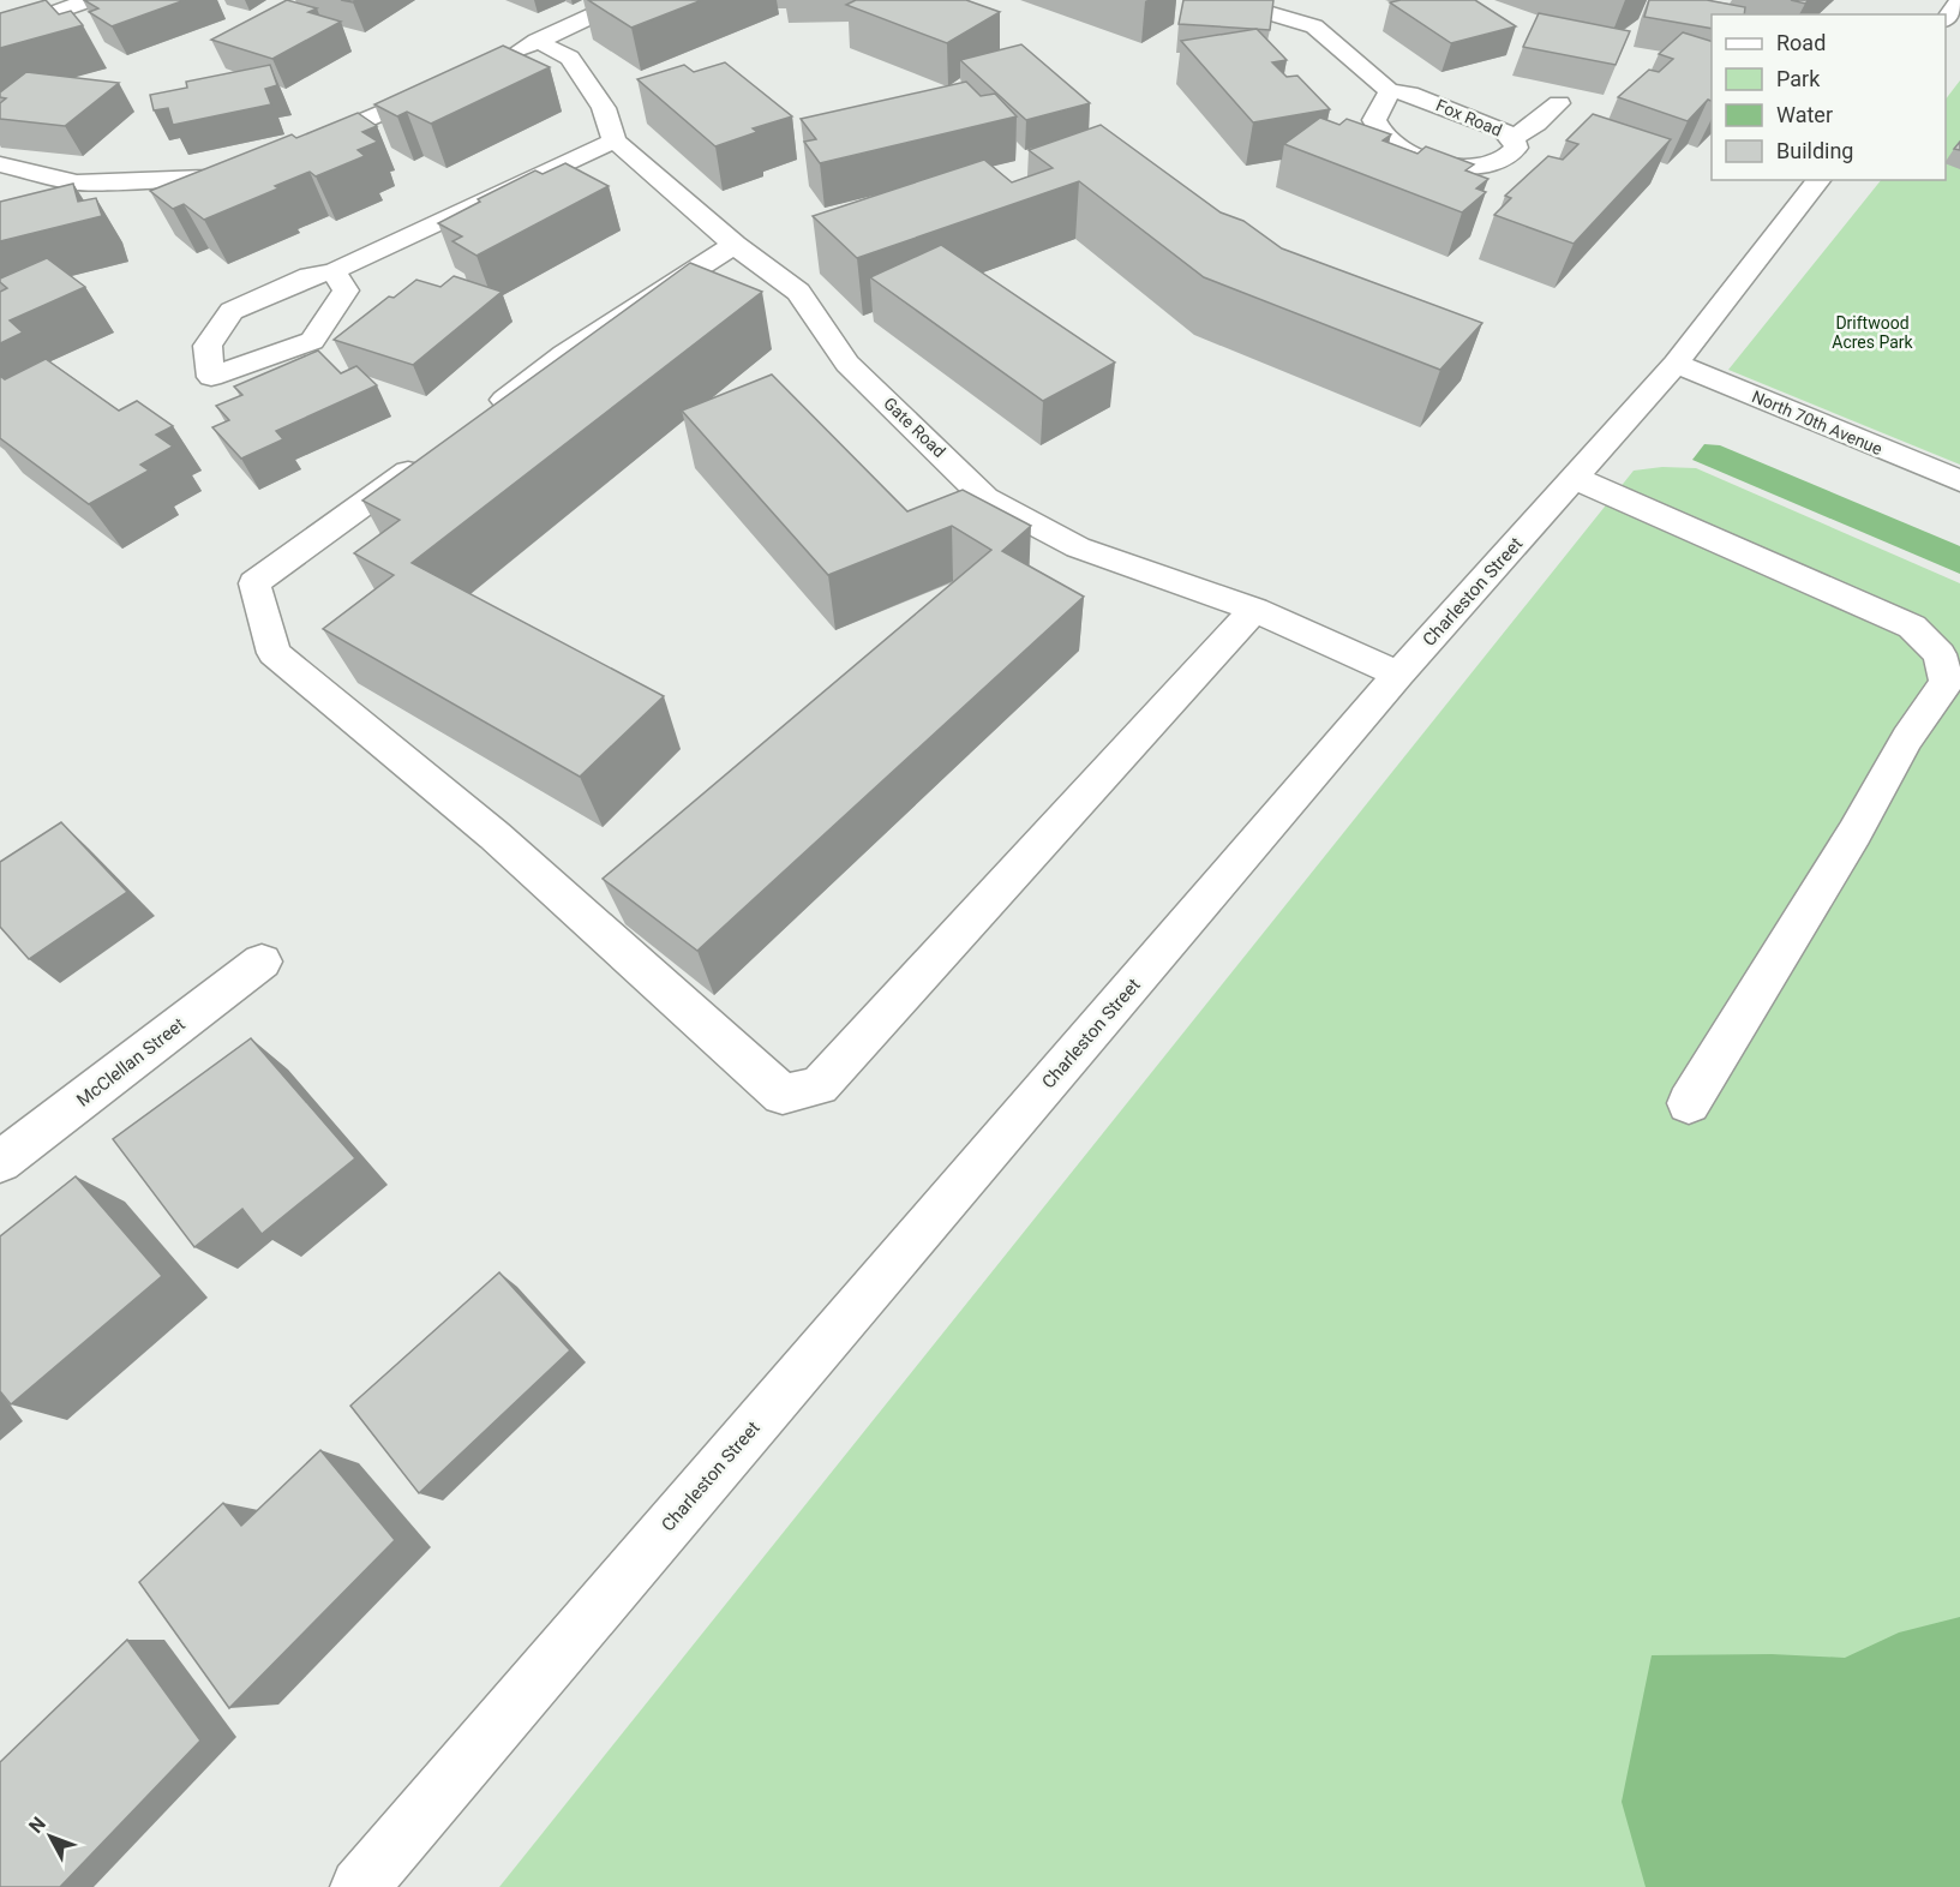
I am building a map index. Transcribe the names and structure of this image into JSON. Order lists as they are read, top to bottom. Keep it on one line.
{"streets":{"street":["Fox Road","North 70th Avenue","Gate Road","Charleston Street","McClellan Street"]},"crossings":[["North 70th Avenue","Charleston Street"],["Gate Road","Charleston Street"]],"parks":["Driftwood Acres Park"],"legend":["Road","Park","Water","Building"],"north":"top left"}
